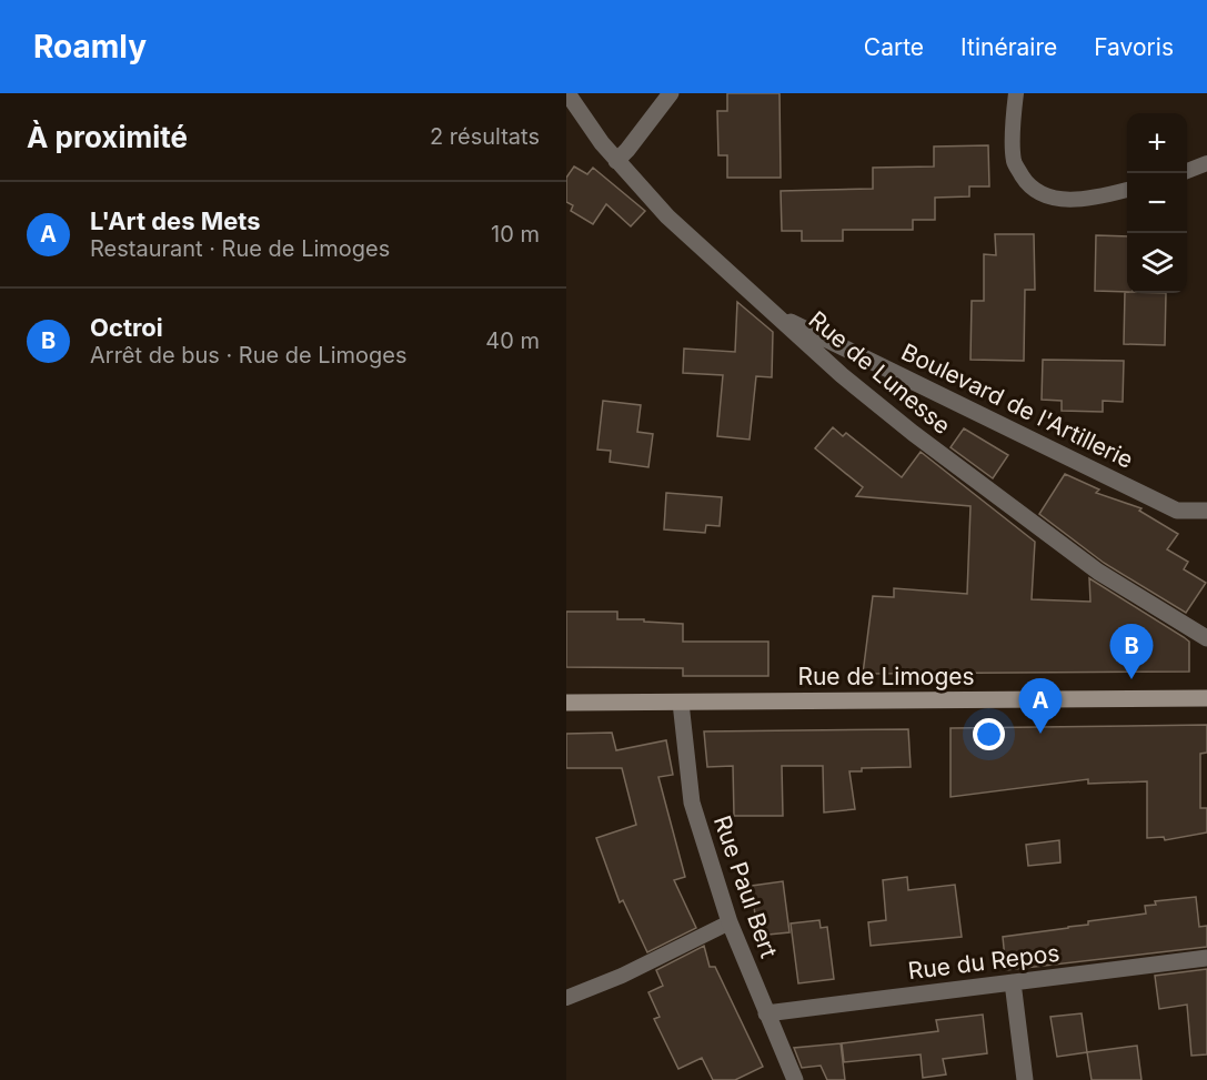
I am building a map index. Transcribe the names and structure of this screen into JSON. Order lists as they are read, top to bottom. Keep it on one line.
{"streets":{"main road":["Rue de Limoges"],"street":["Rue de Lunesse","Boulevard de l'Artillerie","Rue Paul Bert","Rue du Repos"]},"crossings":[["Rue de Lunesse","Boulevard de l'Artillerie"],["Rue de Limoges","Rue Paul Bert"],["Rue Paul Bert","Rue du Repos"]],"page":{"header":"Roamly","nav":["Carte","Itinéraire","Favoris"],"heading":["À proximité","2 résultats"],"map_buttons":["+","−"],"list":[{"mark":"A","name":"L'Art des Mets","note":"Restaurant · Rue de Limoges","value":"10 m"},{"mark":"B","name":"Octroi","note":"Arrêt de bus · Rue de Limoges","value":"40 m"}],"pins":["B","A"]}}
